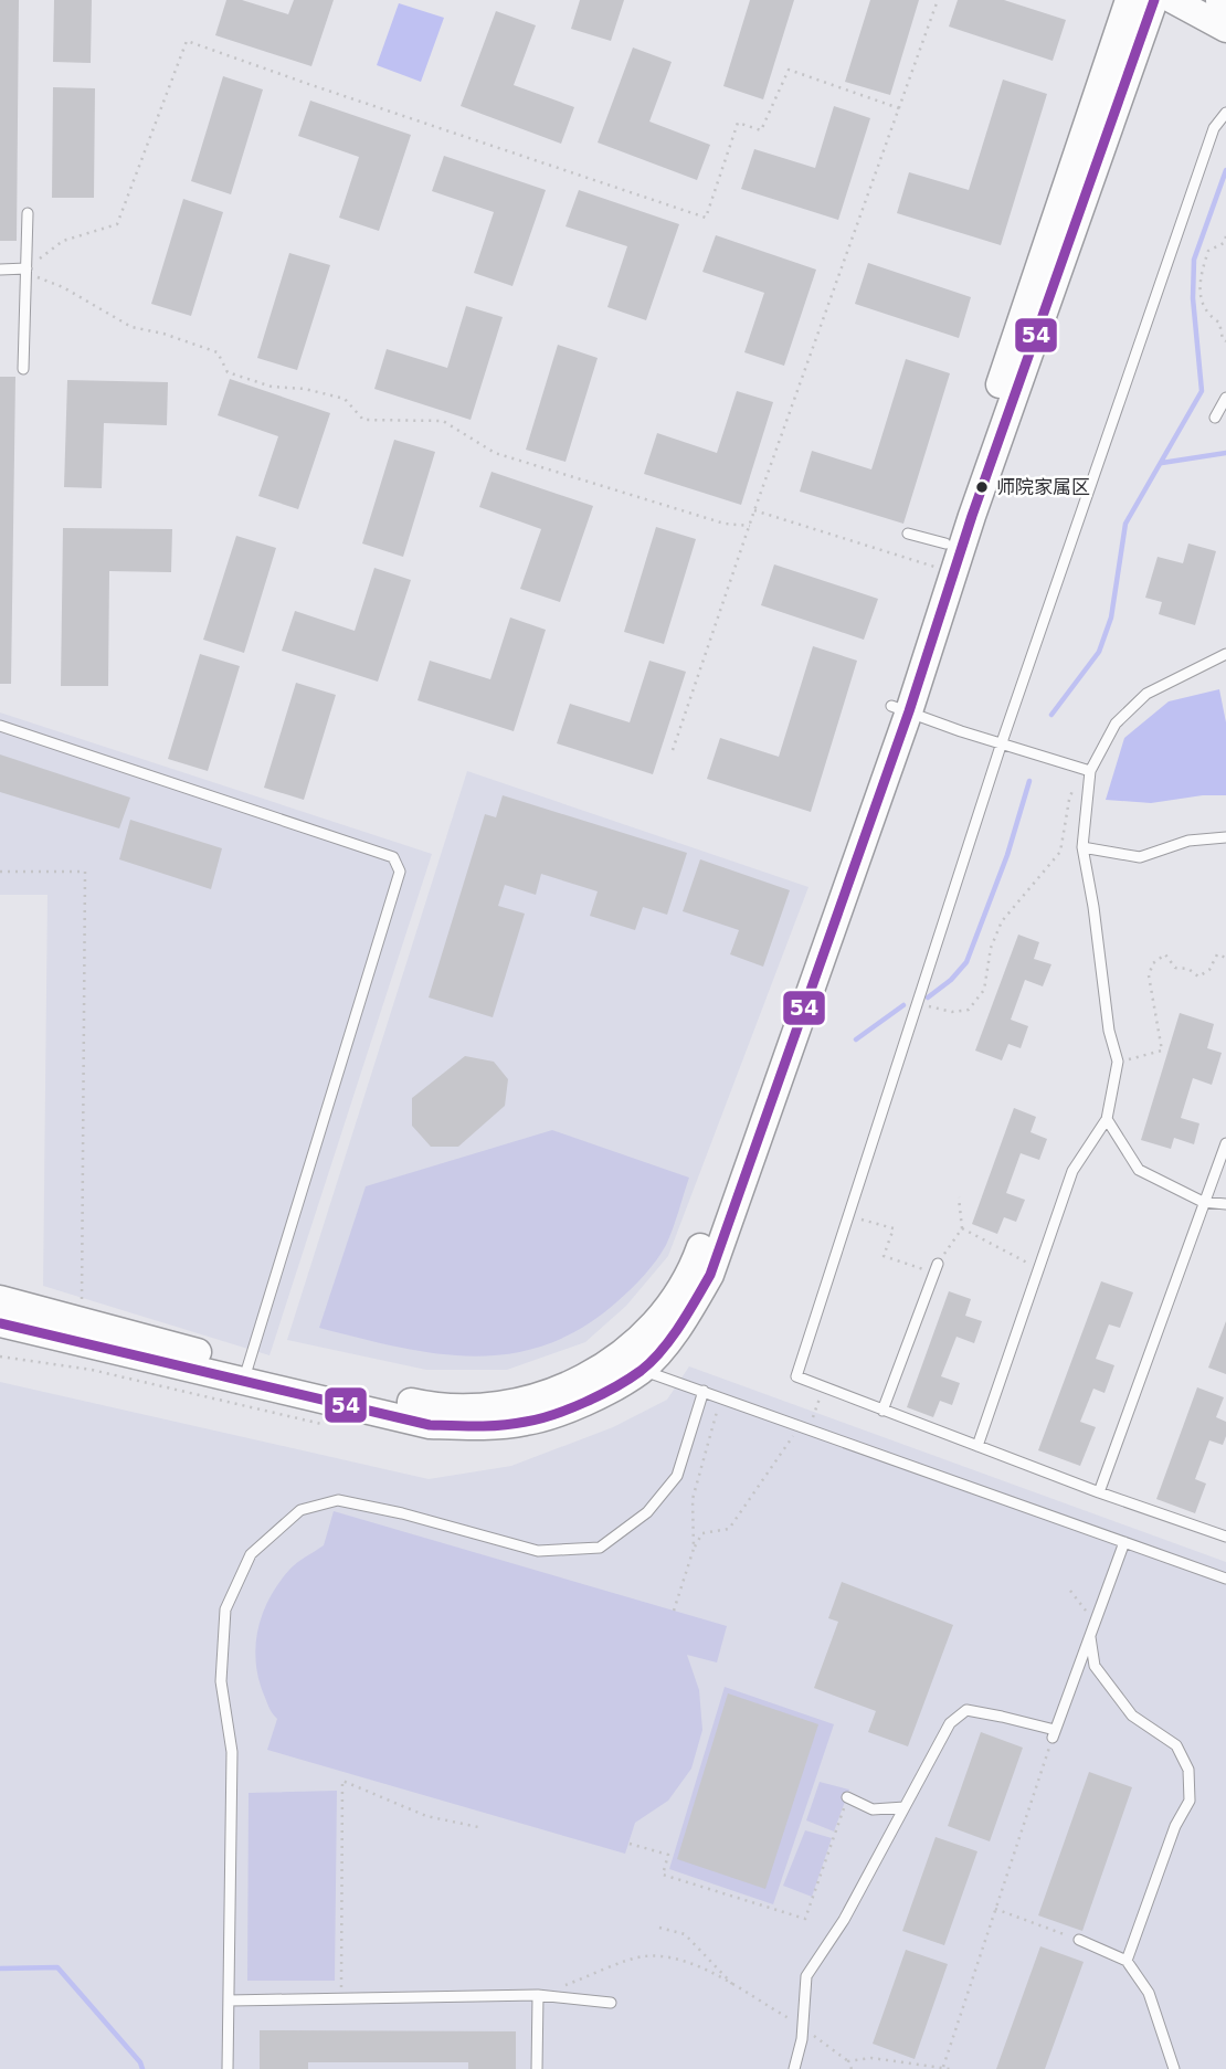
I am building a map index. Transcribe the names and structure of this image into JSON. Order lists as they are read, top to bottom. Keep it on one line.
{"places":["师院家属区"],"lines":["transit line 54"]}
